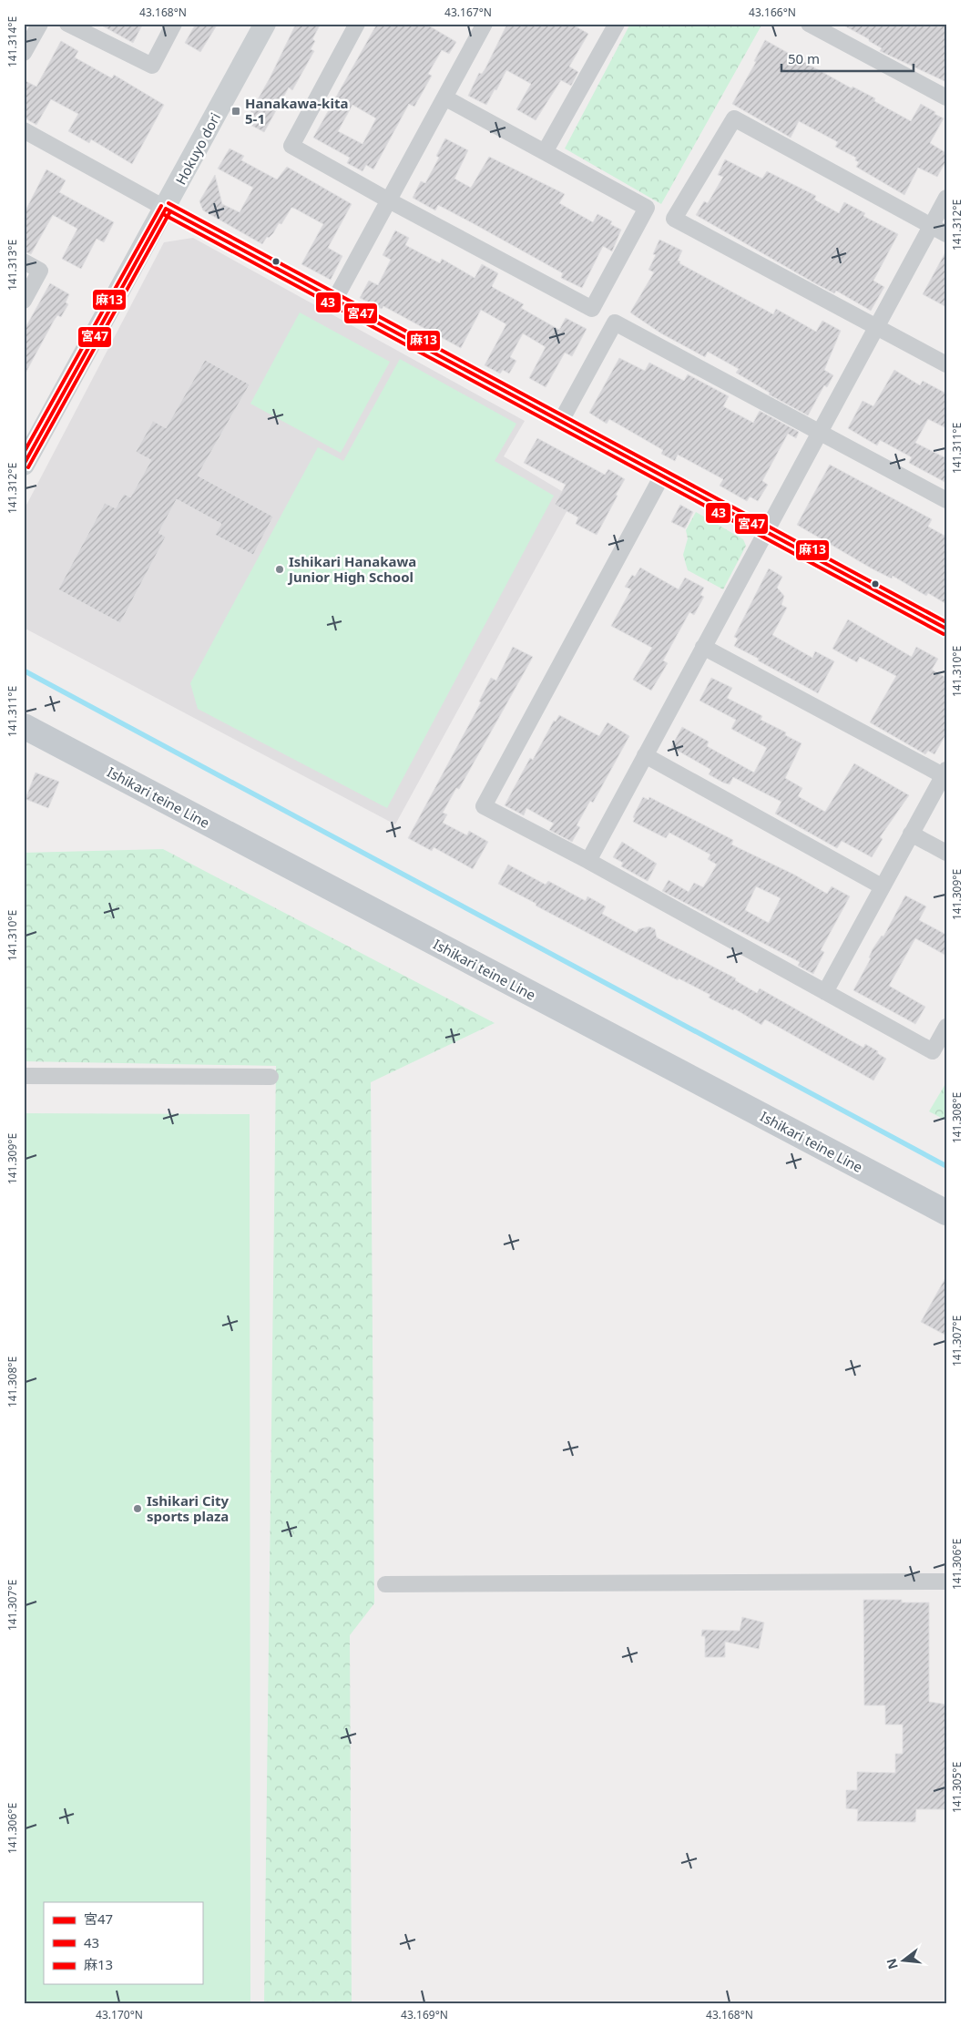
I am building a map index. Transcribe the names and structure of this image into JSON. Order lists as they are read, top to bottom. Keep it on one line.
{"streets":{"main road":["Ishikari teine Line"],"street":["Hokuyo dori"]},"places":{"transit":["Hanakawa-kita 5-1"],"other":["Ishikari Hanakawa Junior High School","Ishikari City sports plaza"]},"lines":["transit line 麻13","transit line 宮47","transit line 43"],"legend":["宮47","43","麻13"],"scale_bar":"50 m","north":"left","coordinates":["43.168°N","43.167°N","43.166°N","141.314°E","141.312°E","141.313°E","141.311°E","141.310°E","141.309°E","141.308°E","141.307°E","141.306°E","141.305°E","43.170°N","43.169°N"]}
